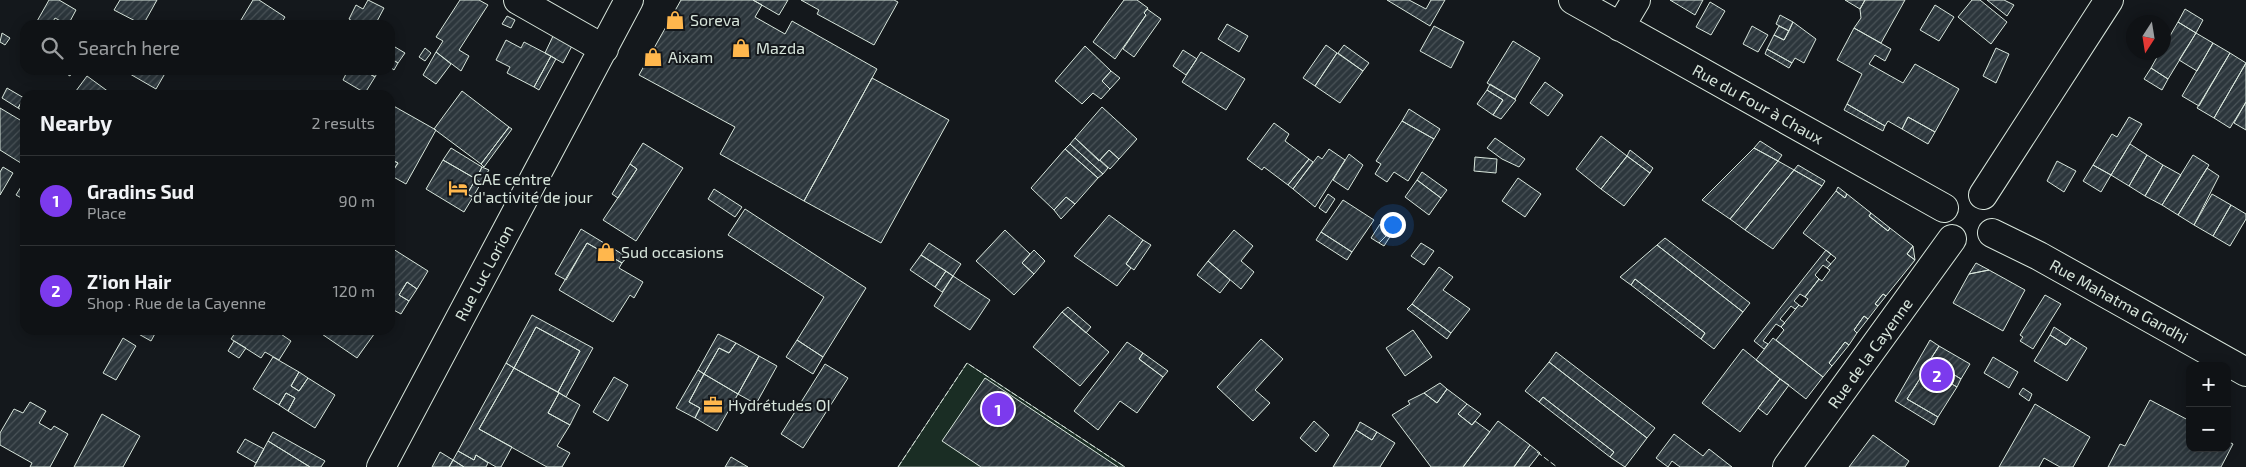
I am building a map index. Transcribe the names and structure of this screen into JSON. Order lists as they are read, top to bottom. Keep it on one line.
{"streets":{"street":["Rue du Four à Chaux","Rue Luc Lorion","Rue Mahatma Gandhi","Rue de la Cayenne"]},"crossings":[["Rue du Four à Chaux","Rue Mahatma Gandhi"],["Rue du Four à Chaux","Rue de la Cayenne"],["Rue Mahatma Gandhi","Rue de la Cayenne"]],"places":{"shop":["Soreva","Mazda","Aixam","Sud occasions"],"hotel":["CAE centre d'activité de jour"],"office":["Hydrétudes OI"]},"north":"bottom","page":{"search":"Search here","heading":["Nearby","2 results"],"list":[{"mark":"1","name":"Gradins Sud","note":"Place","value":"90 m"},{"mark":"2","name":"Z'ion Hair","note":"Shop · Rue de la Cayenne","value":"120 m"}],"pins":["2","1"],"map_buttons":["+","−"]}}
